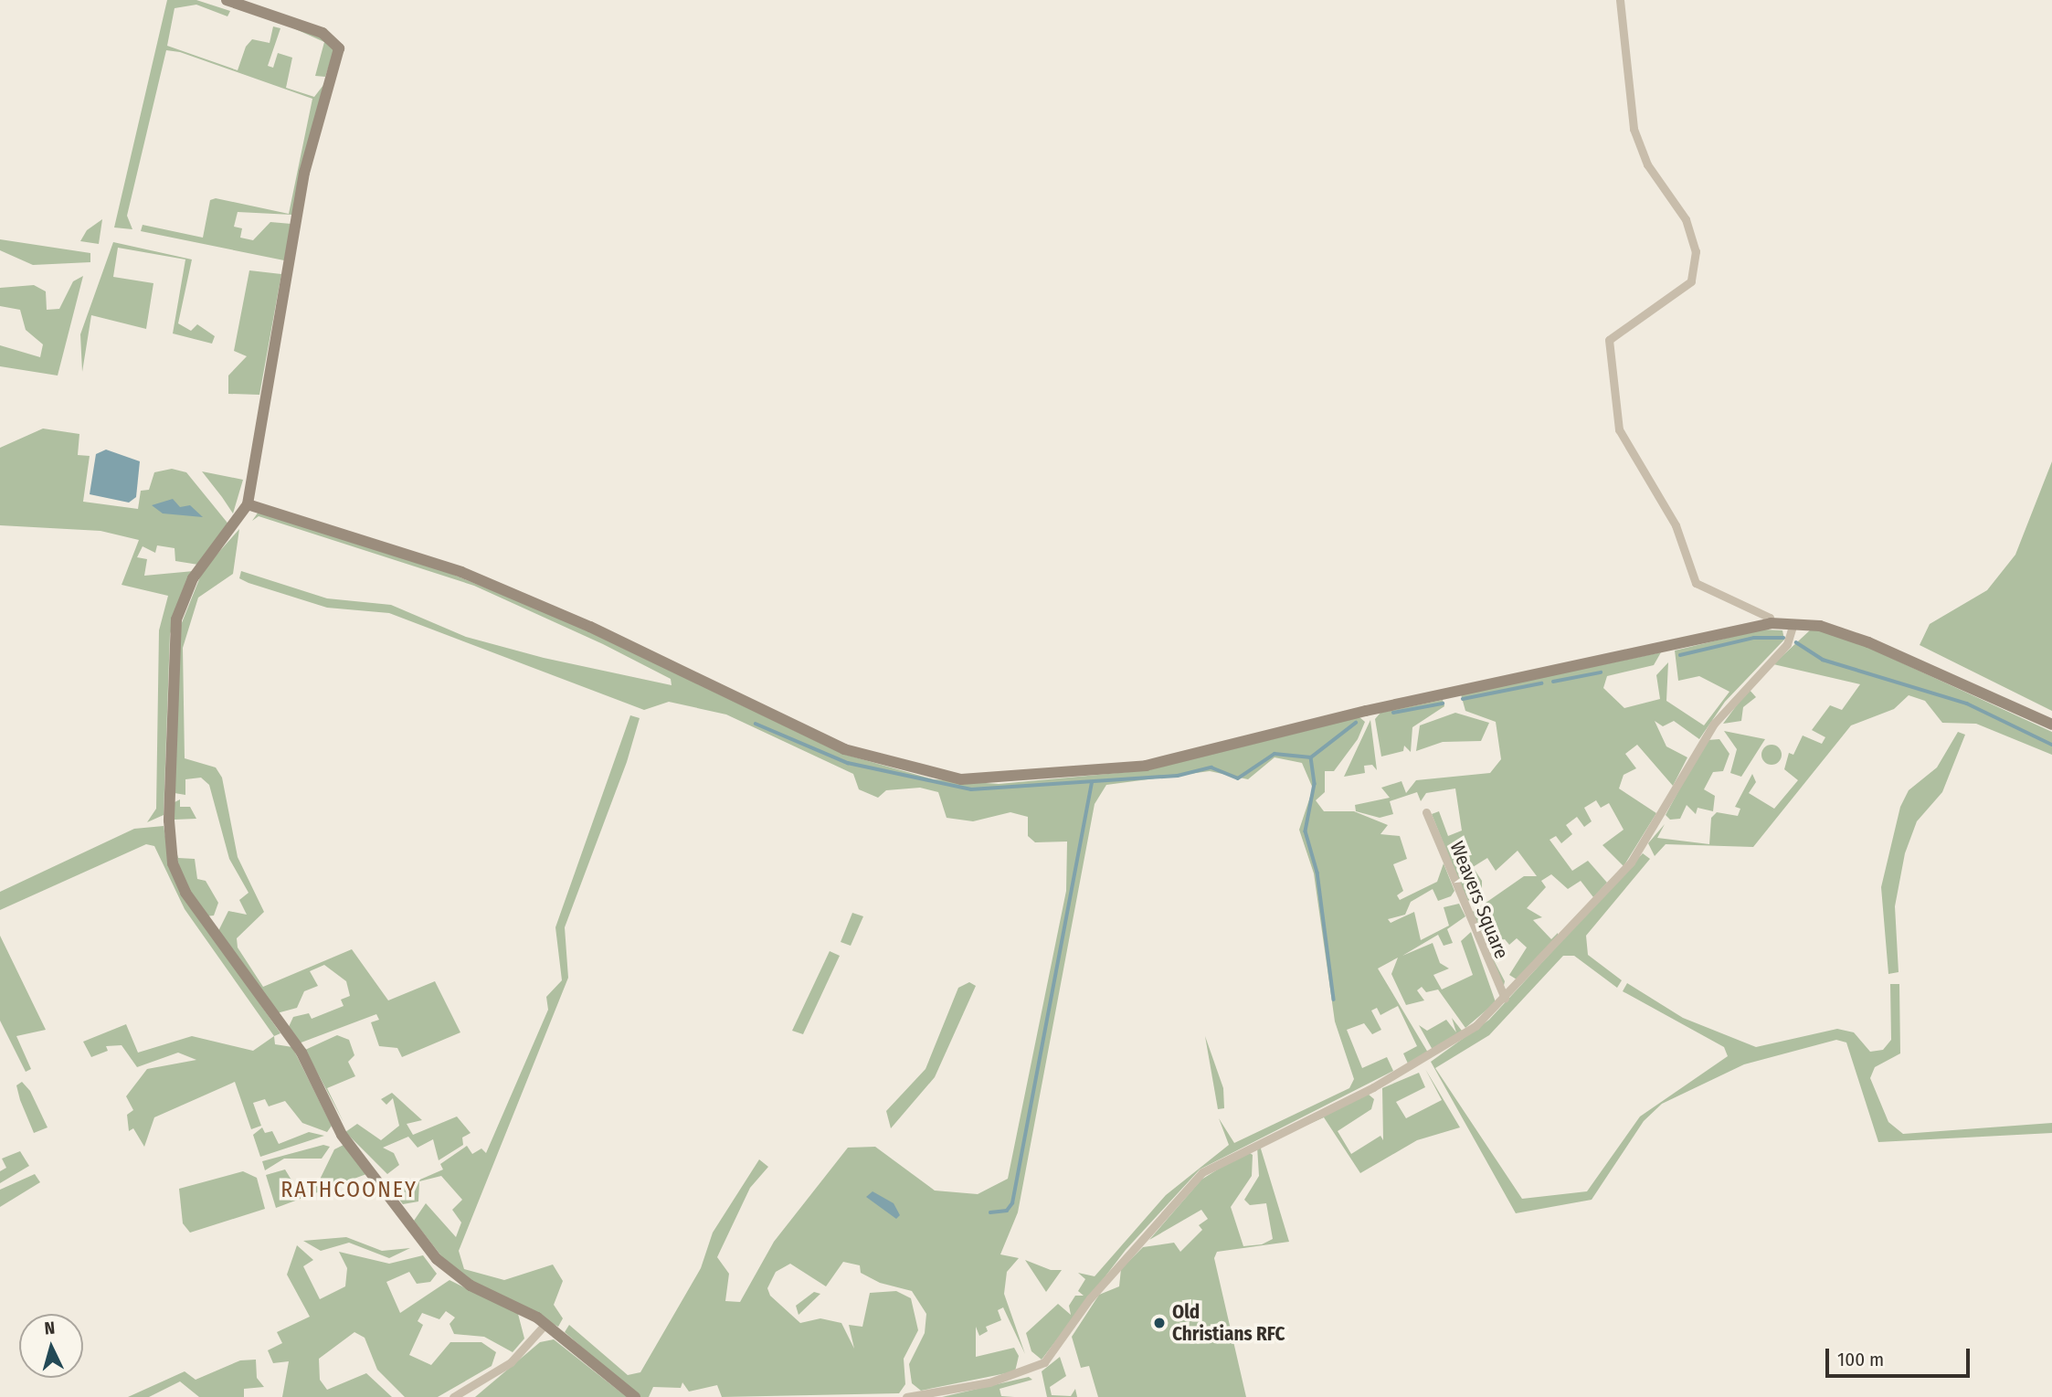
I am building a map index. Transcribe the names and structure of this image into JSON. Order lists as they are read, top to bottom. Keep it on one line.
{"streets":{"street":["Weavers Square"]},"districts":["RATHCOONEY"],"places":["Old Christians RFC"],"scale_bar":"100 m","north":"top"}
